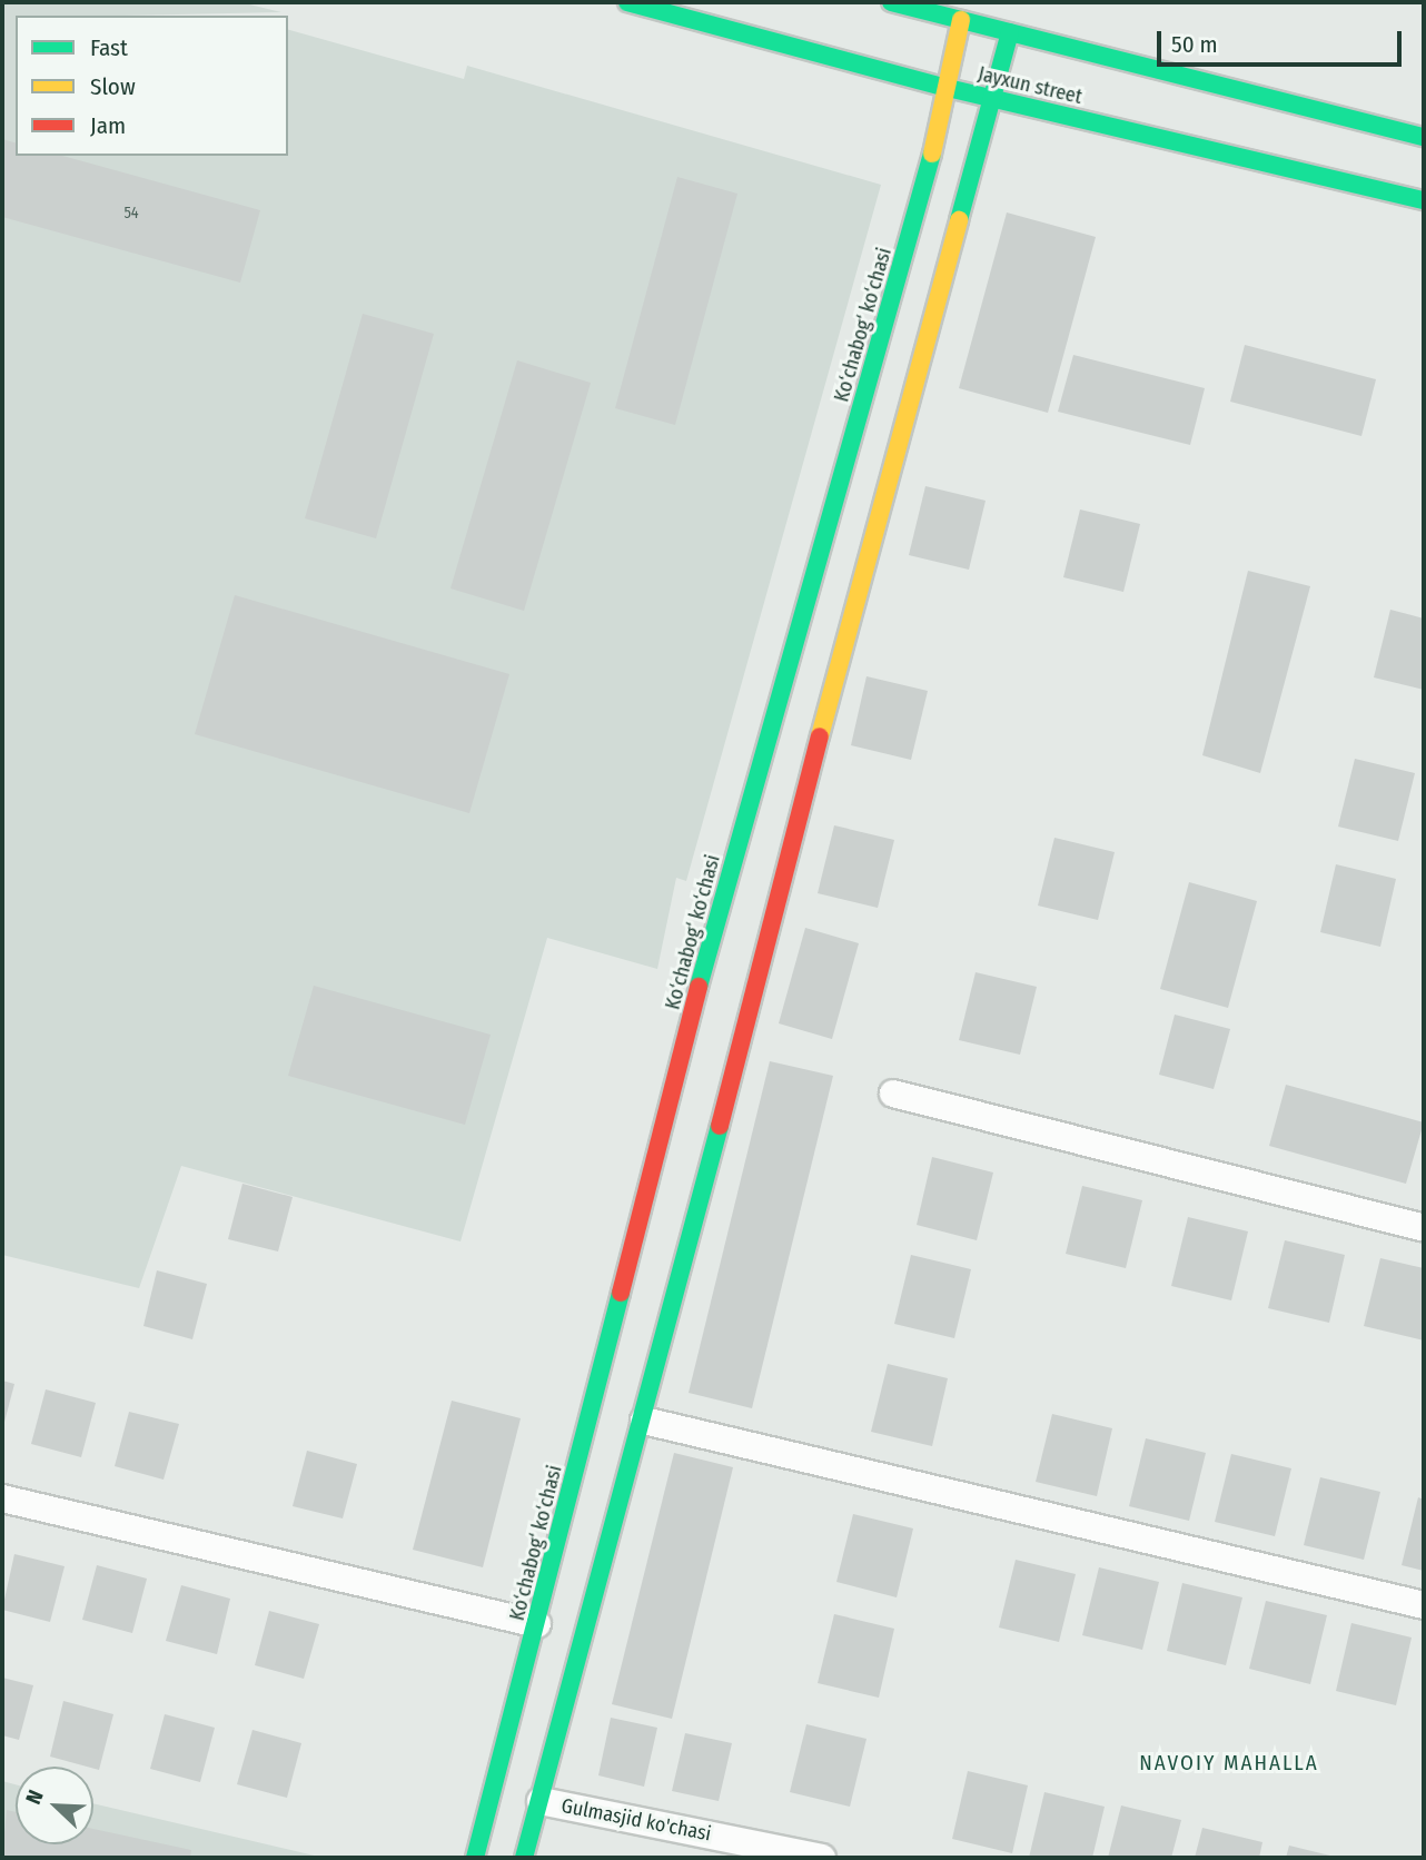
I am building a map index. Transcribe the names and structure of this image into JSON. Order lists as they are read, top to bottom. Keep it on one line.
{"streets":{"main road":["Jayxun street","Ko‘chabog‘ ko‘chasi"],"street":["Gulmasjid ko'chasi"]},"crossings":[["Jayxun street","Ko‘chabog‘ ko‘chasi"]],"districts":["NAVOIY MAHALLA"],"house_numbers":["54"],"legend":["Fast","Slow","Jam"],"scale_bar":"50 m","north":"top left"}
